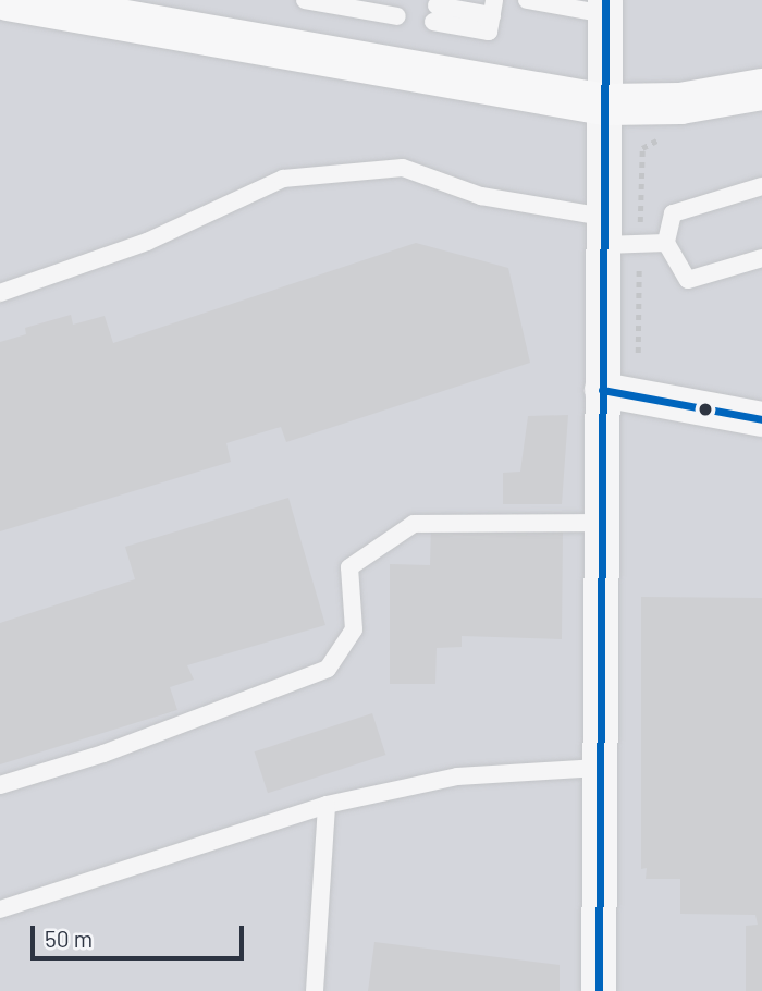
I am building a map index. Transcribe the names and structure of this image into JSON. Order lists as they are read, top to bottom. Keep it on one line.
{"scale_bar":"50 m"}
